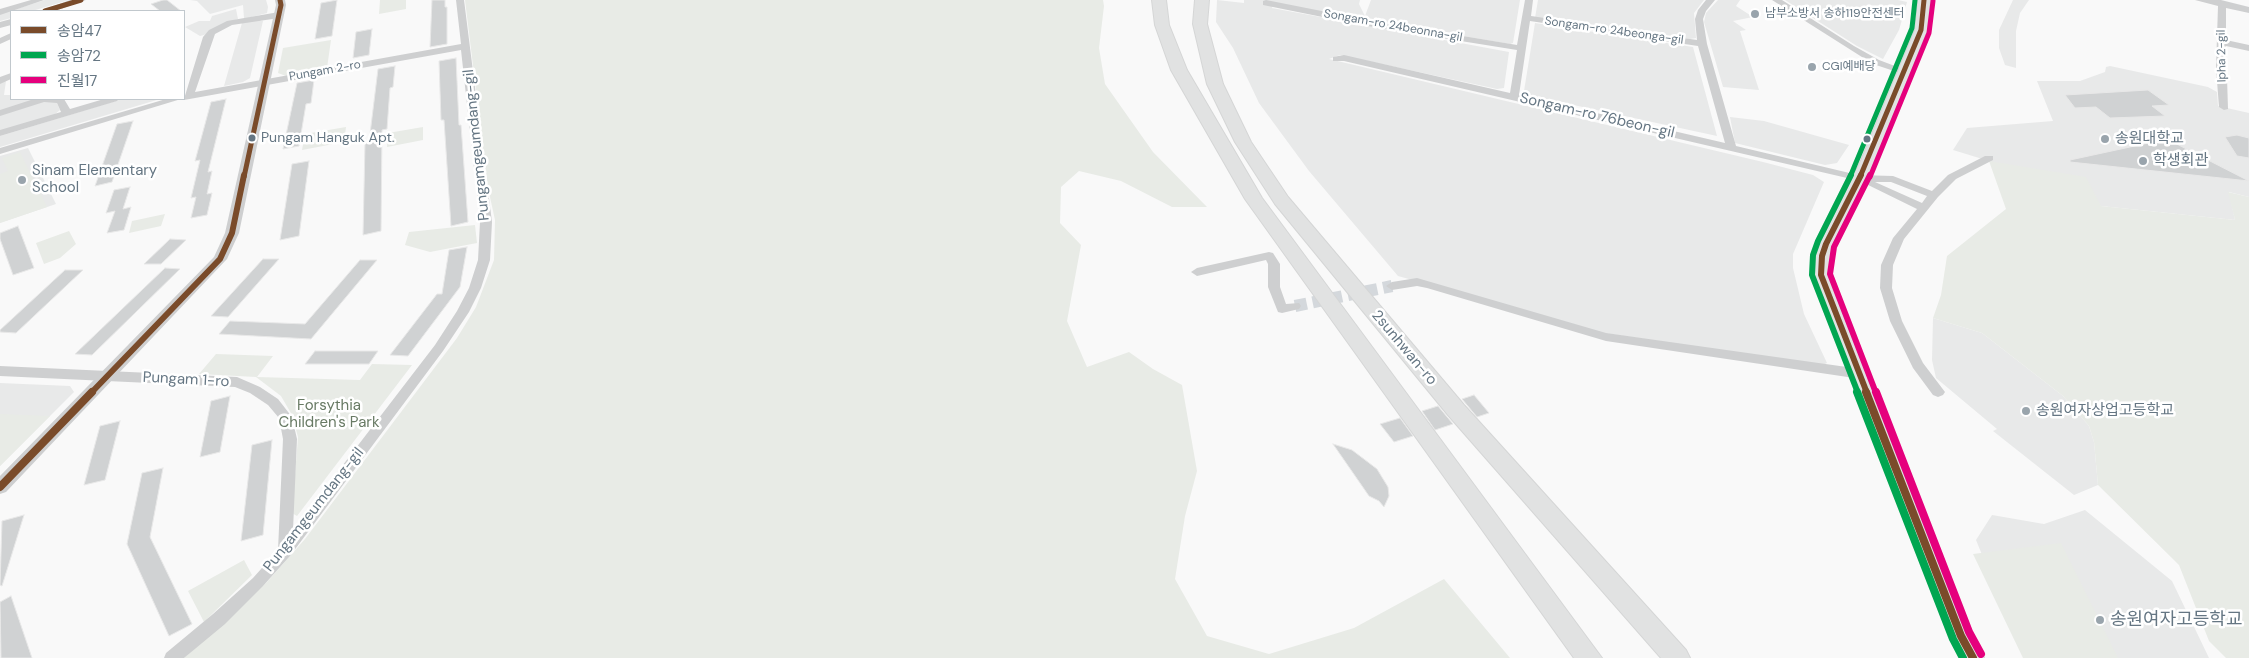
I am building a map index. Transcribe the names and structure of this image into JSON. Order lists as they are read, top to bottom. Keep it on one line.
{"streets":{"highway":["2sunhwan-ro"],"street":["Songam-ro 24beonna-gil","Songam-ro 24beonga-gil","Ipha 2-gil","Pungam 2-ro","Songam-ro 76beon-gil","Pungamgeumdang-gil","Pungam 1-ro"]},"crossings":[["Songam-ro 24beonga-gil","Songam-ro 76beon-gil"],["Pungam 2-ro","Pungamgeumdang-gil"],["Pungamgeumdang-gil","Pungam 1-ro"]],"parks":["Forsythia Children's Park"],"places":["남부소방서 송하119안전센터","CGI예배당","Pungam Hanguk Apt.","송원대학교","학생회관","Sinam Elementary School","송원여자상업고등학교","송원여자고등학교"],"lines":["transit line 송암47","transit line 송암72","transit line 진월17"],"legend":["송암47","송암72","진월17"]}
